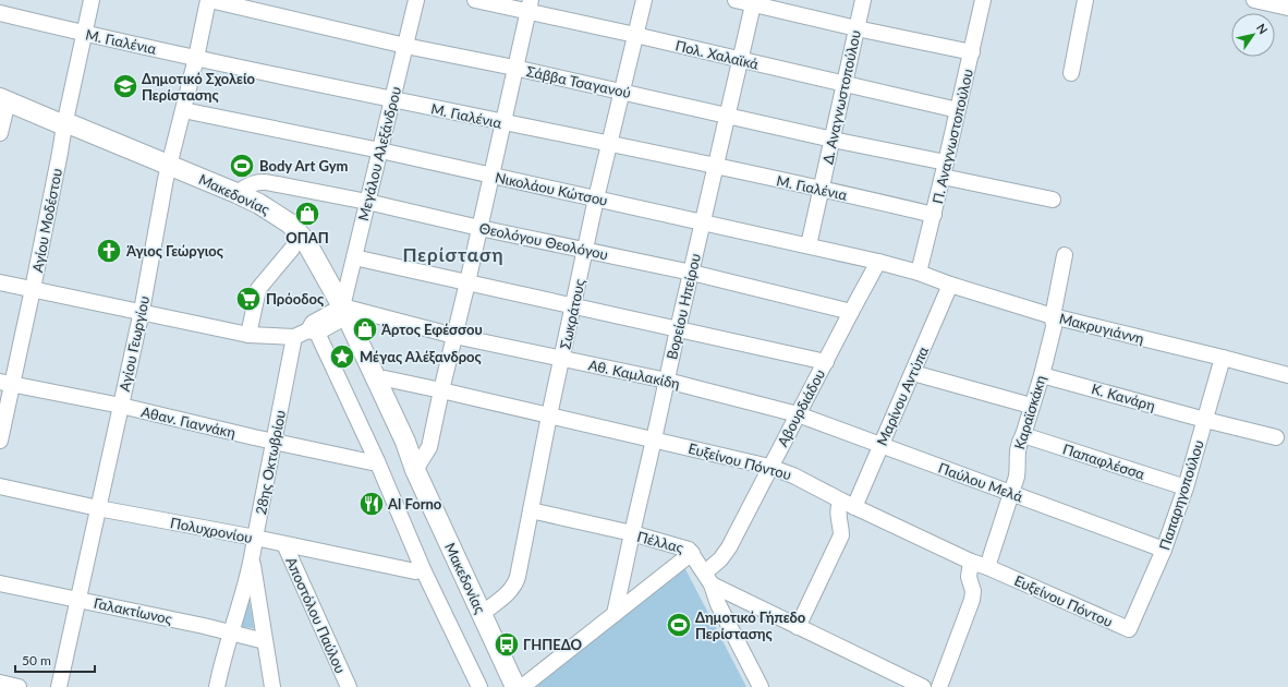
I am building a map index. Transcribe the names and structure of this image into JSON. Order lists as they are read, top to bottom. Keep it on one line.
{"streets":{"main road":["Μακεδονίας"],"street":["Μ. Γιαλένια","Πολ. Χαλαϊκά","Σάββα Τσαγανού","Δ. Αναγνωστοπούλου","Π. Αναγνωστοπούλου","Μεγάλου Αλεξάνδρου","Νικολάου Κώτσου","Αγίου Μοδέστου","Θεολόγου Θεολόγου","Βορείου Ηπείρου","Σωκράτους","Μακρυγιάννη","Αγίου Γεωργίου","Αθ. Καμλακίδη","Μαρίνου Αντύπα","Κ. Κανάρη","Αβουρδιάδου","Καραϊσκάκη","Αθαν. Γιαννάκη","Ευξείνου Πόντου","Παπαφλέσσα","28ης Οκτωβρίου","Παύλου Μελά","Παπαρηγοπούλου","Πολυχρονίου","Πέλλας","Γαλακτίωνος","Αποστόλου Παύλου"]},"crossings":[["Μ. Γιαλένια","Δ. Αναγνωστοπούλου"],["Μ. Γιαλένια","Π. Αναγνωστοπούλου"],["Μ. Γιαλένια","Μεγάλου Αλεξάνδρου"],["Μ. Γιαλένια","Αγίου Μοδέστου"],["Μ. Γιαλένια","Βορείου Ηπείρου"],["Μ. Γιαλένια","Σωκράτους"],["Μ. Γιαλένια","Αγίου Γεωργίου"],["Πολ. Χαλαϊκά","Δ. Αναγνωστοπούλου"],["Πολ. Χαλαϊκά","Π. Αναγνωστοπούλου"],["Πολ. Χαλαϊκά","Βορείου Ηπείρου"],["Πολ. Χαλαϊκά","Σωκράτους"],["Σάββα Τσαγανού","Δ. Αναγνωστοπούλου"],["Σάββα Τσαγανού","Π. Αναγνωστοπούλου"],["Σάββα Τσαγανού","Μεγάλου Αλεξάνδρου"],["Σάββα Τσαγανού","Βορείου Ηπείρου"],["Σάββα Τσαγανού","Σωκράτους"],["Σάββα Τσαγανού","Αγίου Γεωργίου"],["Δ. Αναγνωστοπούλου","Νικολάου Κώτσου"],["Π. Αναγνωστοπούλου","Νικολάου Κώτσου"],["Π. Αναγνωστοπούλου","Μακρυγιάννη"],["Μεγάλου Αλεξάνδρου","Νικολάου Κώτσου"],["Μεγάλου Αλεξάνδρου","Μακεδονίας"],["Μεγάλου Αλεξάνδρου","Θεολόγου Θεολόγου"],["Μεγάλου Αλεξάνδρου","Αθ. Καμλακίδη"],["Νικολάου Κώτσου","Βορείου Ηπείρου"],["Νικολάου Κώτσου","Σωκράτους"],["Νικολάου Κώτσου","Μακρυγιάννη"],["Νικολάου Κώτσου","Αγίου Γεωργίου"],["Νικολάου Κώτσου","Αβουρδιάδου"],["Μακεδονίας","Αγίου Μοδέστου"],["Μακεδονίας","Θεολόγου Θεολόγου"],["Μακεδονίας","Σωκράτους"],["Μακεδονίας","Αγίου Γεωργίου"],["Μακεδονίας","Αθ. Καμλακίδη"],["Μακεδονίας","Ευξείνου Πόντου"],["Αγίου Μοδέστου","Αθαν. Γιαννάκη"],["Θεολόγου Θεολόγου","Βορείου Ηπείρου"],["Θεολόγου Θεολόγου","Σωκράτους"],["Θεολόγου Θεολόγου","Αβουρδιάδου"],["Βορείου Ηπείρου","Αθ. Καμλακίδη"],["Βορείου Ηπείρου","Ευξείνου Πόντου"],["Βορείου Ηπείρου","Πέλλας"],["Σωκράτους","Αθ. Καμλακίδη"],["Σωκράτους","Ευξείνου Πόντου"],["Σωκράτους","Πέλλας"],["Μακρυγιάννη","Μαρίνου Αντύπα"],["Μακρυγιάννη","Καραϊσκάκη"],["Μακρυγιάννη","Παπαρηγοπούλου"],["Αγίου Γεωργίου","Αθαν. Γιαννάκη"],["Αγίου Γεωργίου","Πολυχρονίου"],["Αγίου Γεωργίου","Γαλακτίωνος"],["Αθ. Καμλακίδη","Αβουρδιάδου"],["Αθ. Καμλακίδη","Παύλου Μελά"],["Μαρίνου Αντύπα","Ευξείνου Πόντου"],["Μαρίνου Αντύπα","Παύλου Μελά"],["Κ. Κανάρη","Καραϊσκάκη"],["Κ. Κανάρη","Παπαρηγοπούλου"],["Αβουρδιάδου","Ευξείνου Πόντου"],["Αβουρδιάδου","Παύλου Μελά"],["Αβουρδιάδου","Πέλλας"],["Καραϊσκάκη","Ευξείνου Πόντου"],["Καραϊσκάκη","Παπαφλέσσα"],["Καραϊσκάκη","Παύλου Μελά"],["Αθαν. Γιαννάκη","28ης Οκτωβρίου"],["Ευξείνου Πόντου","Παπαρηγοπούλου"],["Παπαφλέσσα","Παπαρηγοπούλου"],["28ης Οκτωβρίου","Πολυχρονίου"],["28ης Οκτωβρίου","Γαλακτίωνος"],["Παύλου Μελά","Παπαρηγοπούλου"],["Πολυχρονίου","Αποστόλου Παύλου"]],"districts":["Περίσταση"],"places":{"school or university":["Δημοτικό Σχολείο Περίστασης"],"sports":["Body Art Gym","Δημοτικό Γήπεδο Περίστασης"],"shop":["ΟΠΑΠ","Άρτος Εφέσσου"],"church":["Άγιος Γεώργιος"],"supermarket":["Πρόοδος"],"place":["Μέγας Αλέξανδρος"],"restaurant":["Al Forno"],"bus stop":["ΓΗΠΕΔΟ"]},"scale_bar":"50 m","north":"top right"}
